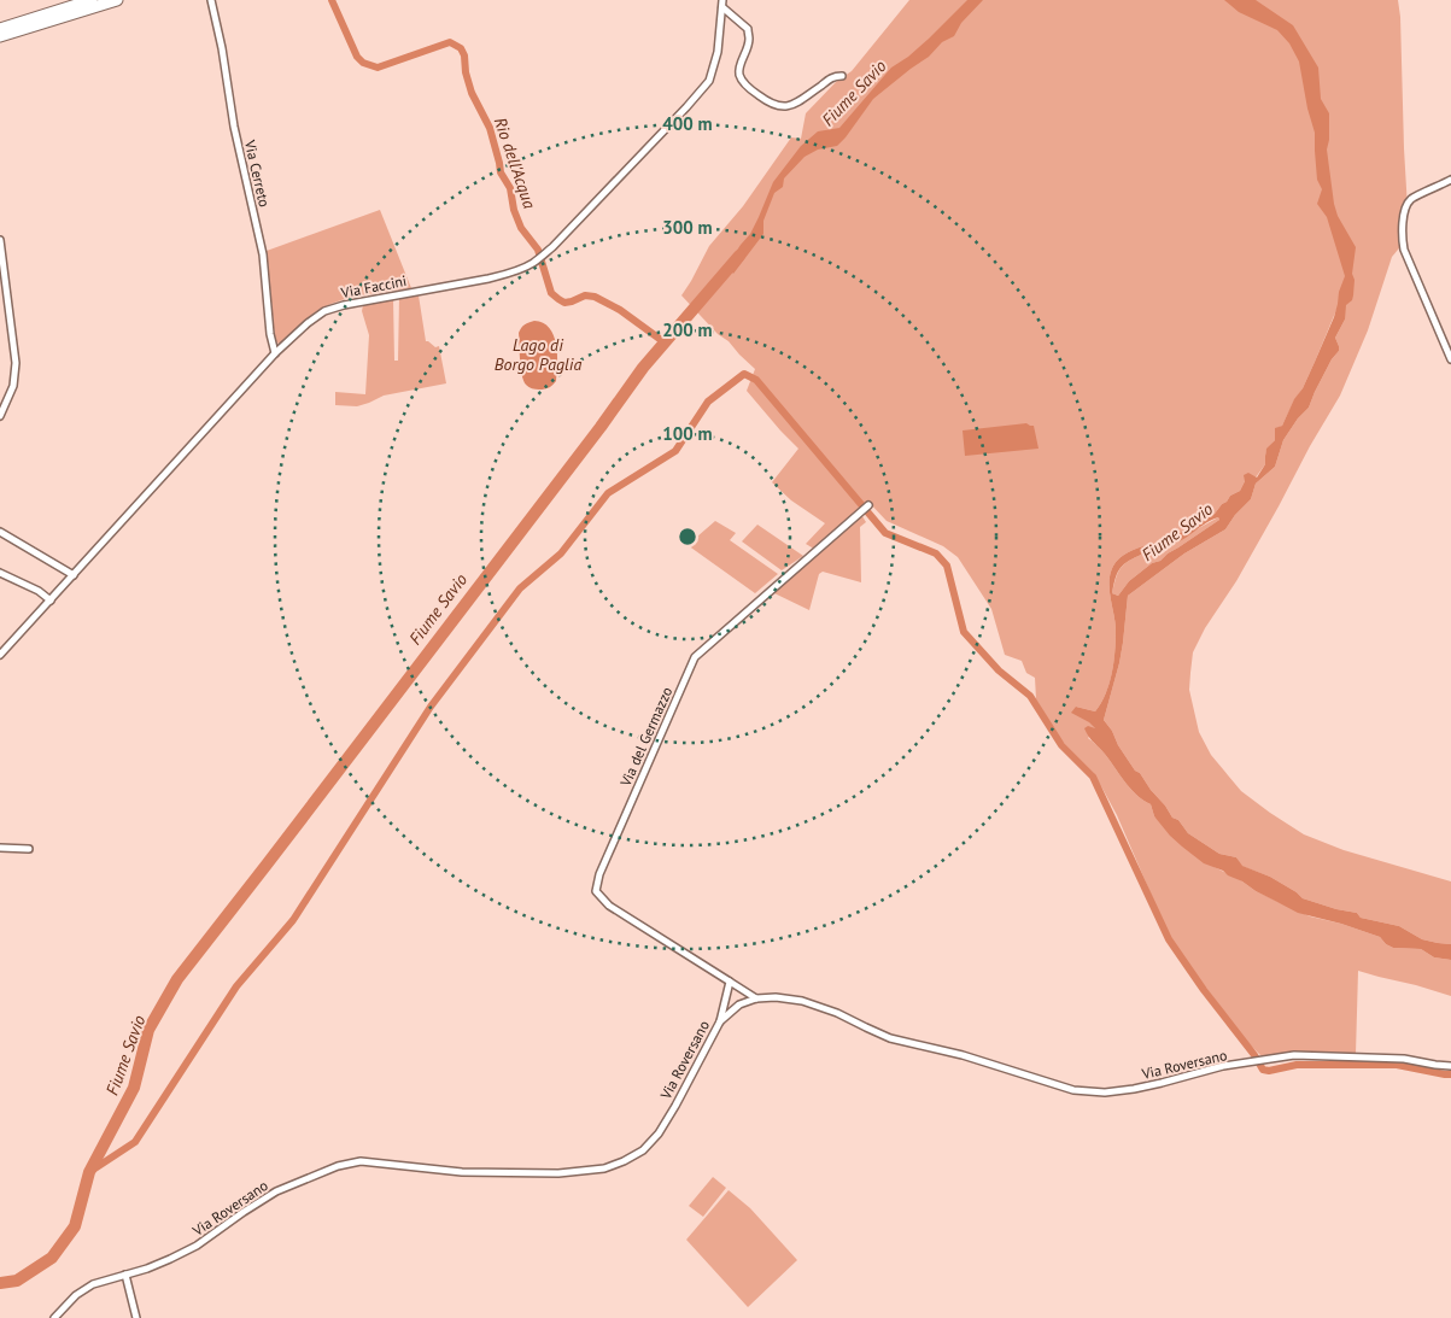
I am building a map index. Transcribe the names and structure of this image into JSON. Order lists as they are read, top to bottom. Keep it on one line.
{"streets":{"street":["Via Cerreto","Via Faccini","Via del Germazzo","Via Roversano"]},"crossings":[["Via Cerreto","Via Faccini"],["Via del Germazzo","Via Roversano"]],"water":["Fiume Savio","Rio dell'Acqua","Lago di Borgo Paglia"],"rings":["400 m","300 m","200 m","100 m"]}
